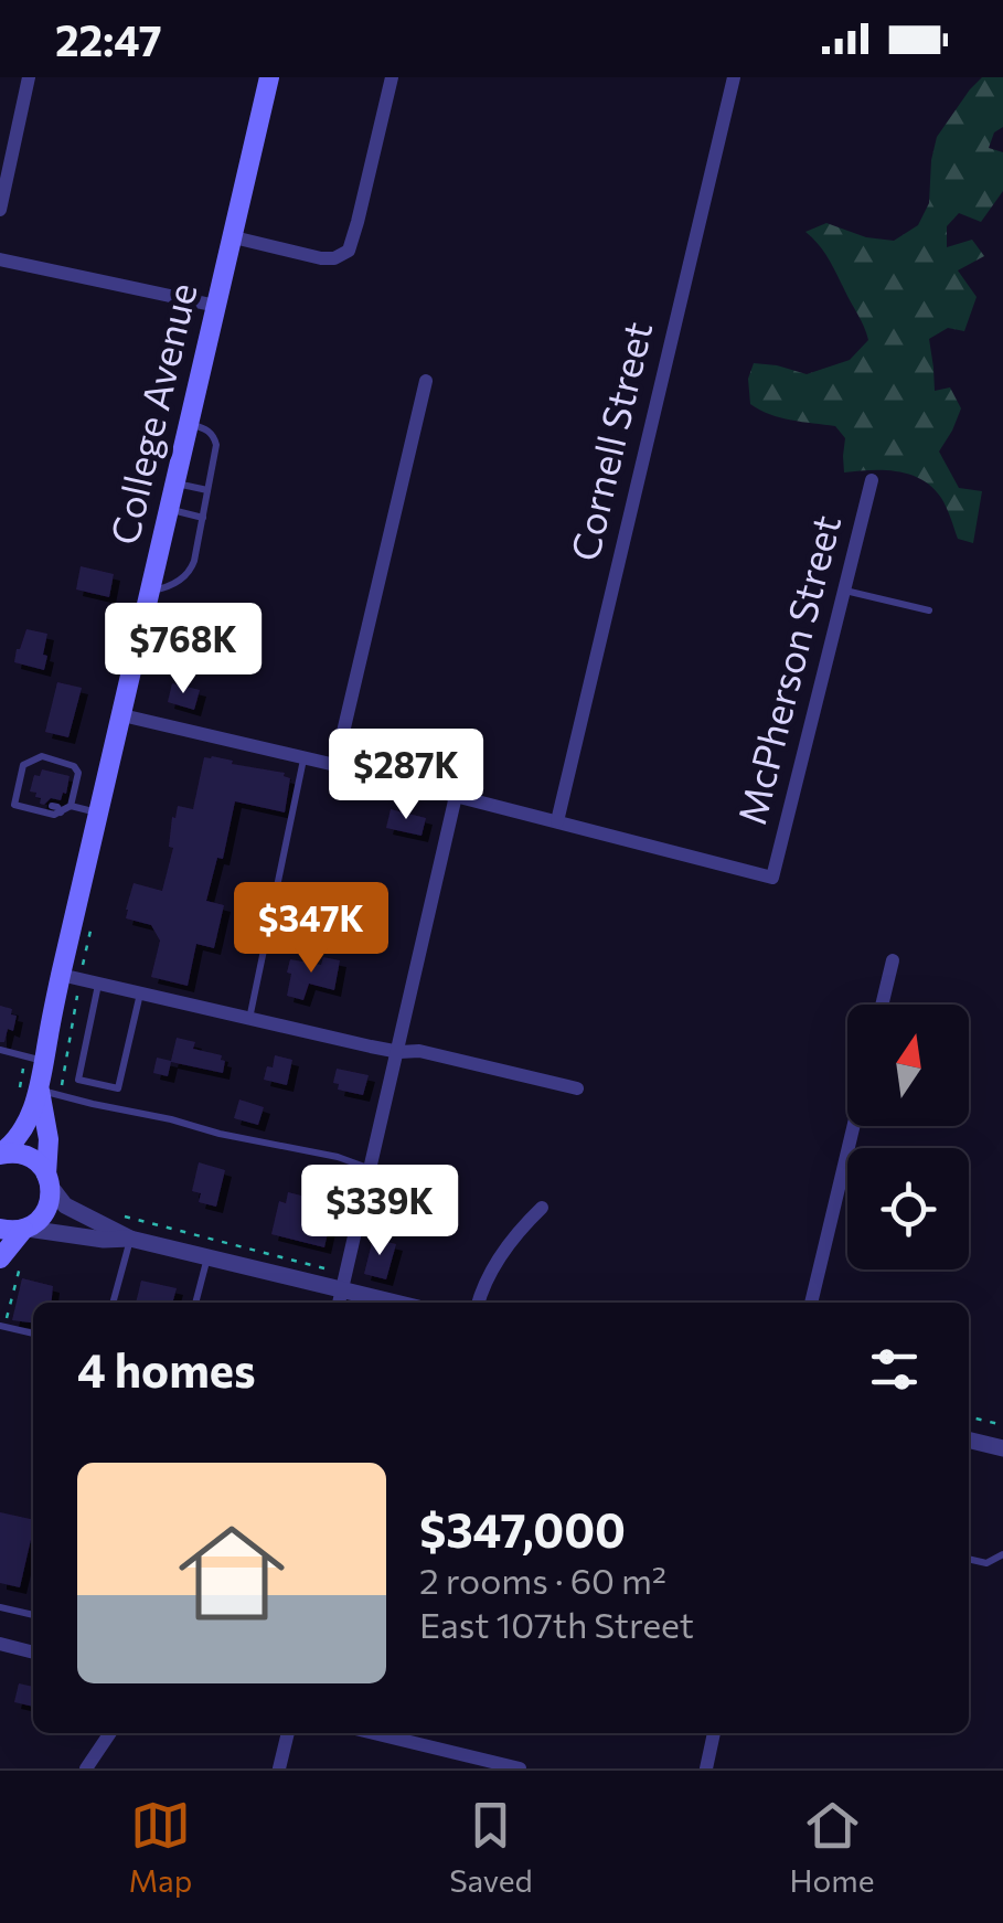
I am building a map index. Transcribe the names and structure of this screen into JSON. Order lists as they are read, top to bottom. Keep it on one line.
{"streets":{"main road":["College Avenue"],"street":["Cornell Street","McPherson Street"]},"crossings":[["Cornell Street","McPherson Street"]],"north":"top","page":{"status":"22:47","price":["$768K","$287K","$347K","$339K"],"heading":"4 homes","list":[{"name":"$347,000","note":"2 rooms · 60 m² · East 107th Street"}],"tabs":["Map","Saved","Home"]}}
